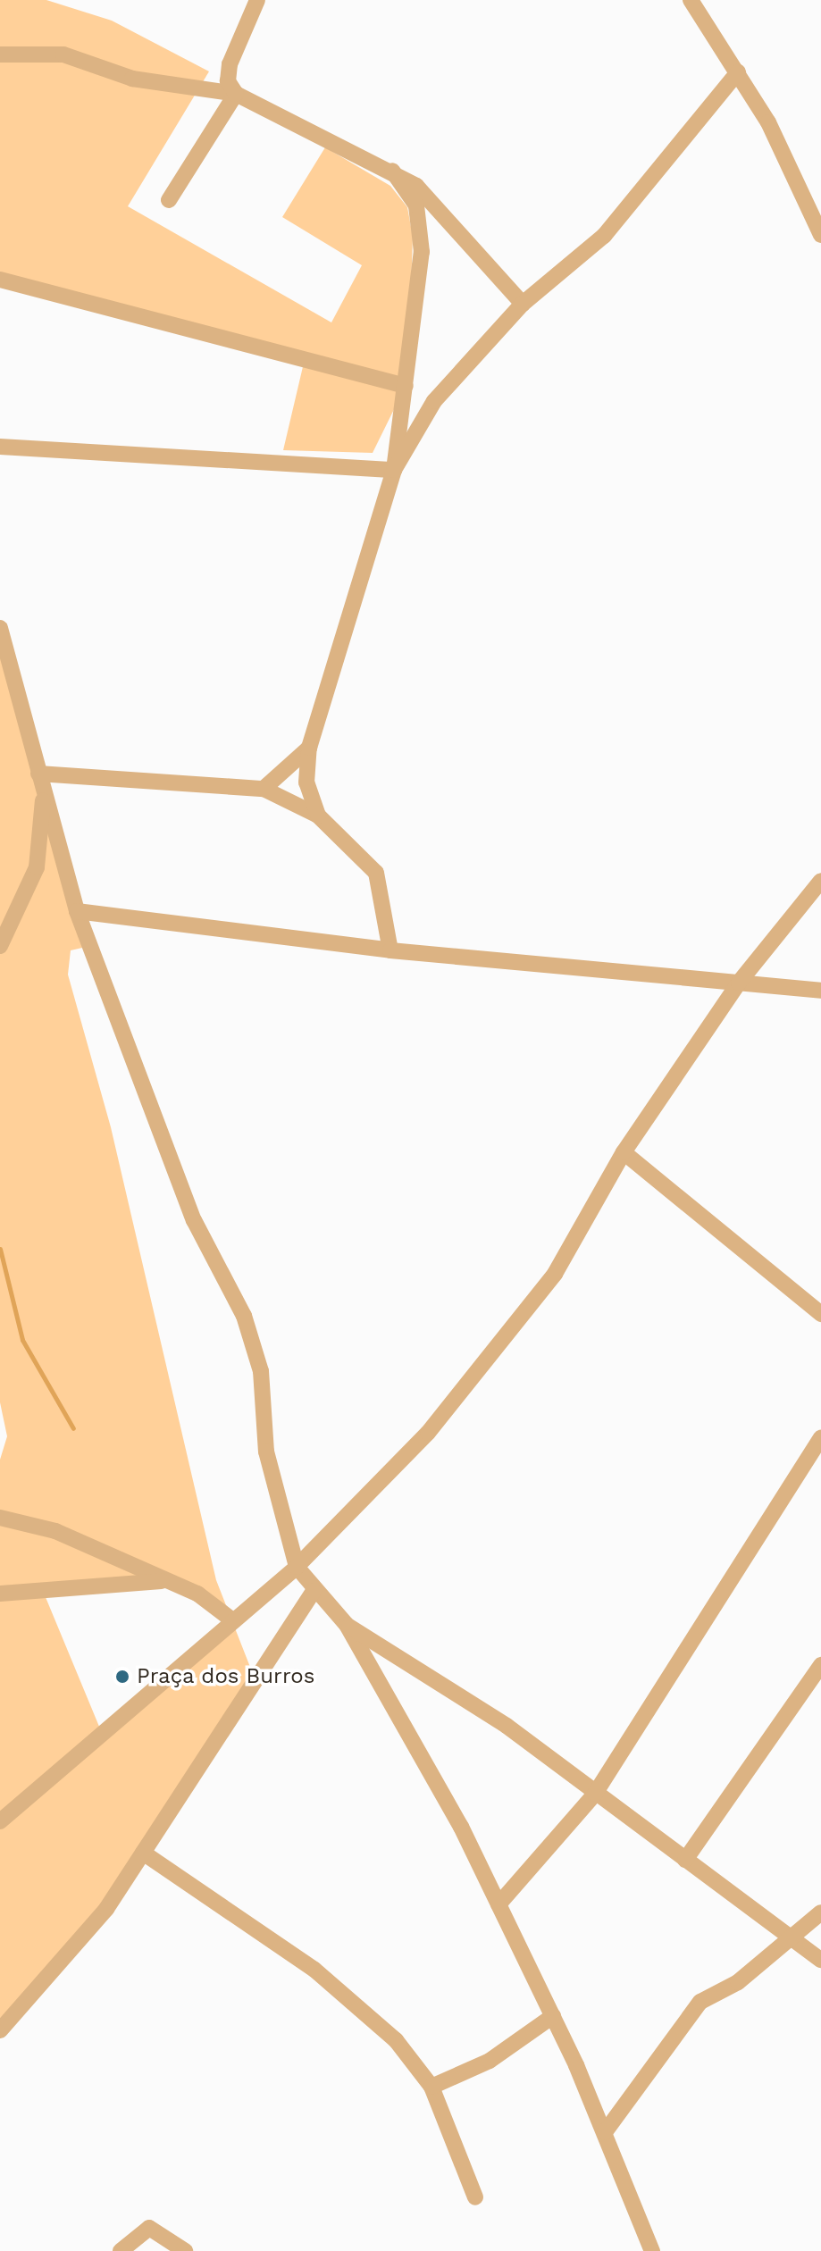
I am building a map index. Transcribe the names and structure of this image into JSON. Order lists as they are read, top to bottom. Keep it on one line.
{"places":["Praça dos Burros"]}
